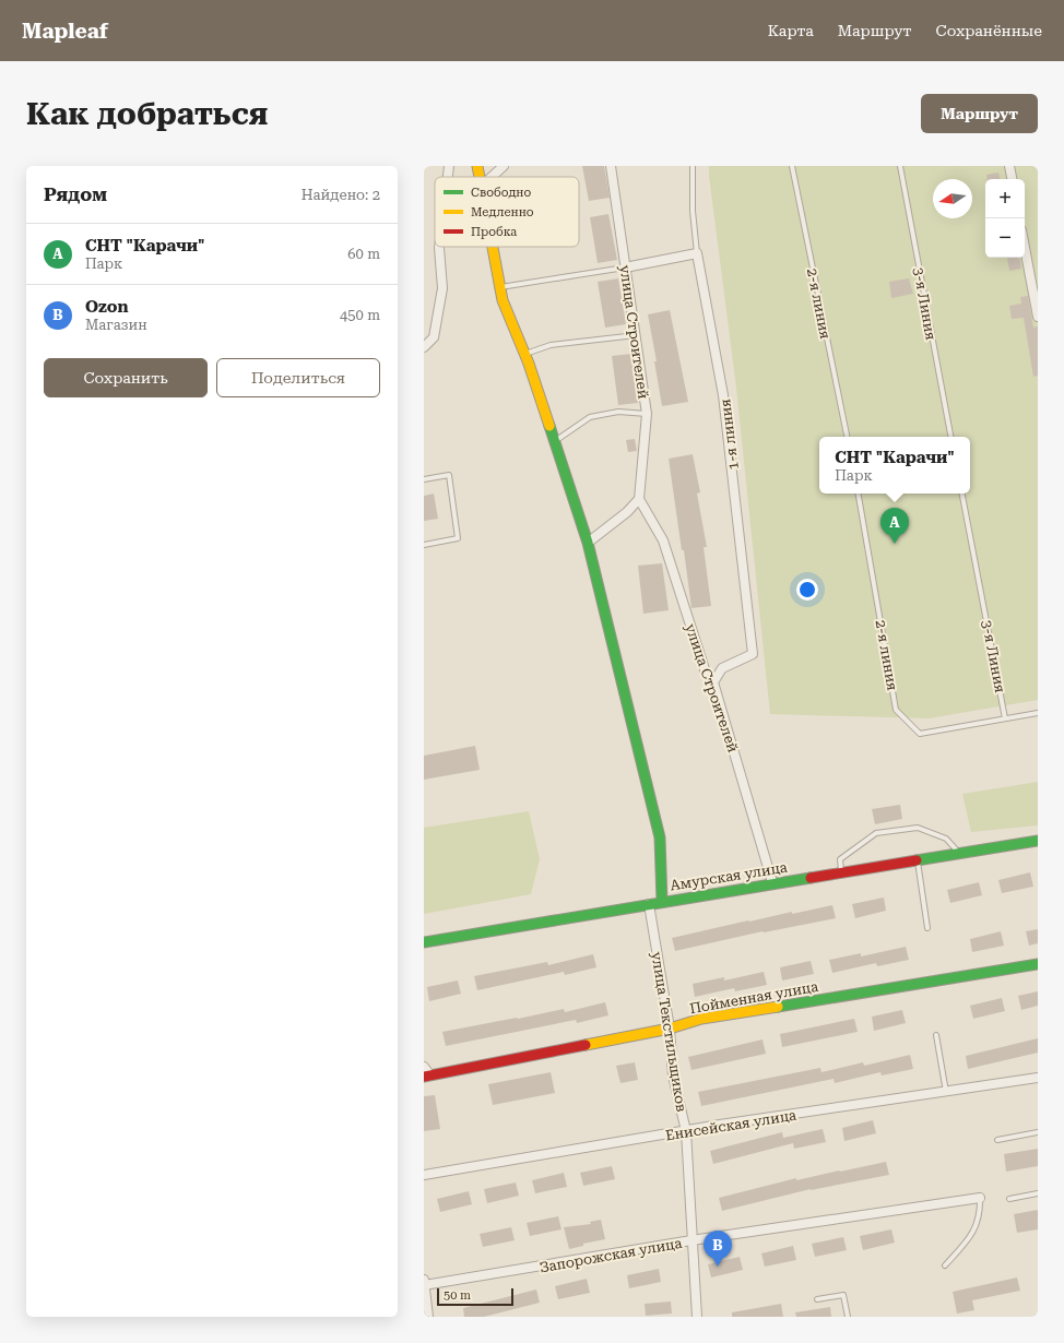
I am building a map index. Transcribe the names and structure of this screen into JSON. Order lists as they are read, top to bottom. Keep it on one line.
{"streets":{"street":["улица Строителей","1-я линия","Амурская улица","Пойменная улица","улица Текстильщиков","Енисейская улица","Запорожская улица"],"lane":["2-я линия","3-я Линия"]},"crossings":[["2-я линия","3-я Линия"],["улица Строителей","1-я линия"],["улица Строителей","Амурская улица"],["Амурская улица","улица Текстильщиков"],["Пойменная улица","улица Текстильщиков"],["улица Текстильщиков","Енисейская улица"],["улица Текстильщиков","Запорожская улица"]],"legend":["Свободно","Медленно","Пробка"],"scale_bar":"50 m","north":"left","page":{"header":"Mapleaf","nav":["Карта","Маршрут","Сохранённые"],"buttons":["Маршрут",["Сохранить","Поделиться"]],"title":"Как добраться","heading":["Рядом","Найдено: 2"],"map_buttons":["+","−"],"list":[{"mark":"A","name":"СНТ \"Карачи\"","note":"Парк","value":"60 m"},{"mark":"B","name":"Ozon","note":"Магазин","value":"450 m"}],"popup":["СНТ \"Карачи\"","Парк"],"pins":["A","B"],"scale":"50 m"}}
